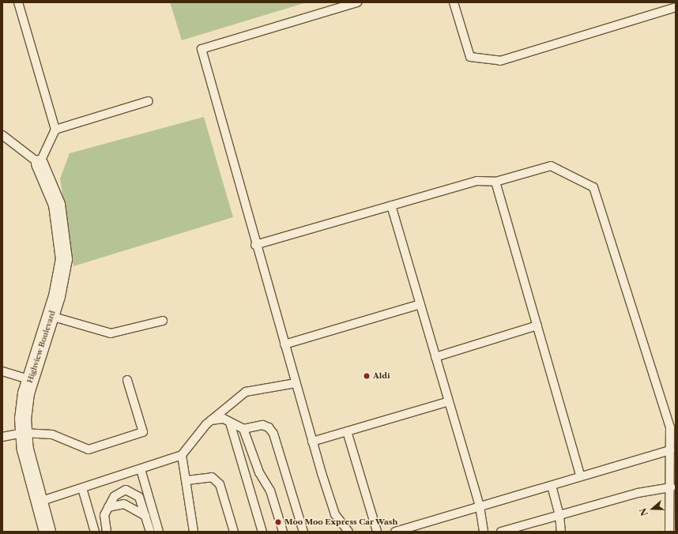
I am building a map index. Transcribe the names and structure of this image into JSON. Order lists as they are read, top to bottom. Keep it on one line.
{"streets":{"street":["Highview Boulevard"]},"places":["Aldi","Moo Moo Express Car Wash"],"north":"left"}
